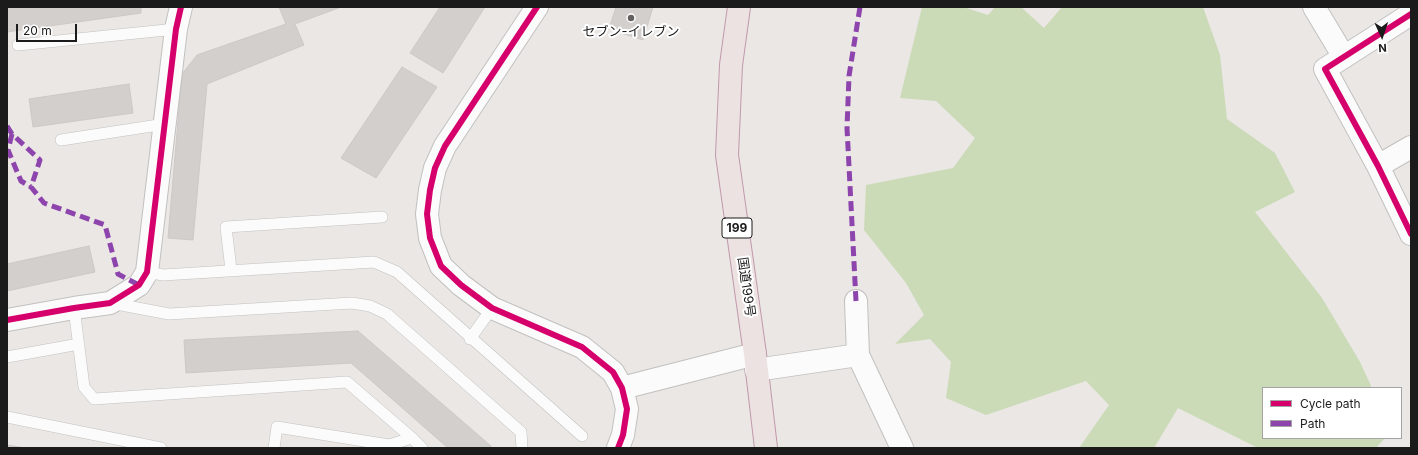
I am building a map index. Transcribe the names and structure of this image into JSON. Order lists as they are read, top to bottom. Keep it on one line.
{"streets":{"highway":["199","国道199号"]},"places":["セブン-イレブン"],"legend":["Cycle path","Path"],"scale_bar":"20 m","north":"bottom"}
